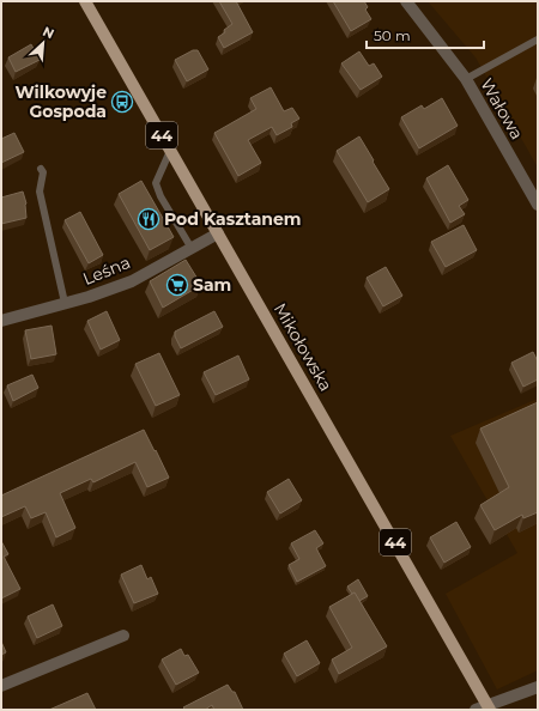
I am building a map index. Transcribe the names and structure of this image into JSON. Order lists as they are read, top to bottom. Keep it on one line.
{"streets":{"main road":["44","Mikołowska"],"street":["Wałowa","Leśna"]},"crossings":[["Leśna","Mikołowska"]],"places":{"bus stop":["Wilkowyje Gospoda"],"restaurant":["Pod Kasztanem"],"supermarket":["Sam"]},"scale_bar":"50 m","north":"top right"}
